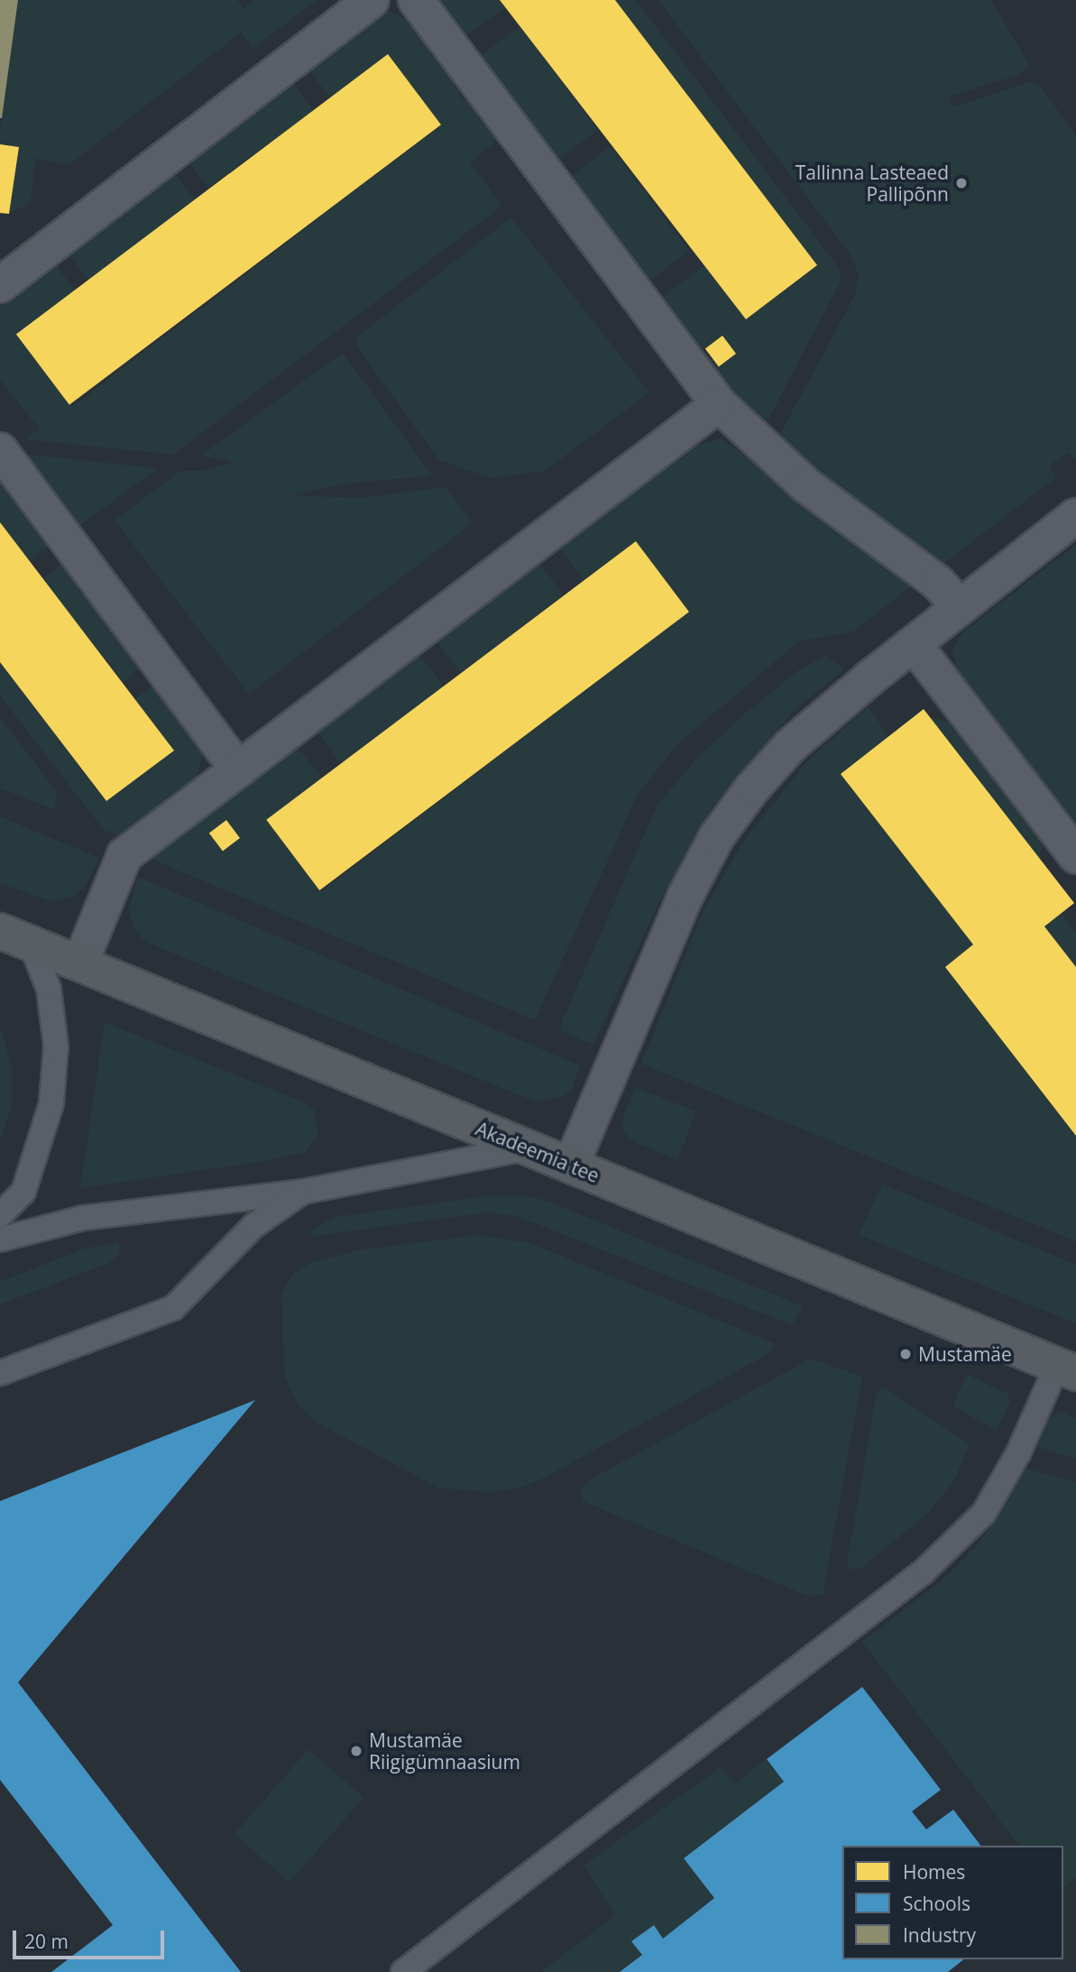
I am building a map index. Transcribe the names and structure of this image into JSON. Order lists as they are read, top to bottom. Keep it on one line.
{"streets":{"main road":["Akadeemia tee"]},"places":["Tallinna Lasteaed Pallipõnn","Mustamäe","Mustamäe Riigigümnaasium"],"legend":["Homes","Schools","Industry"],"scale_bar":"20 m"}
